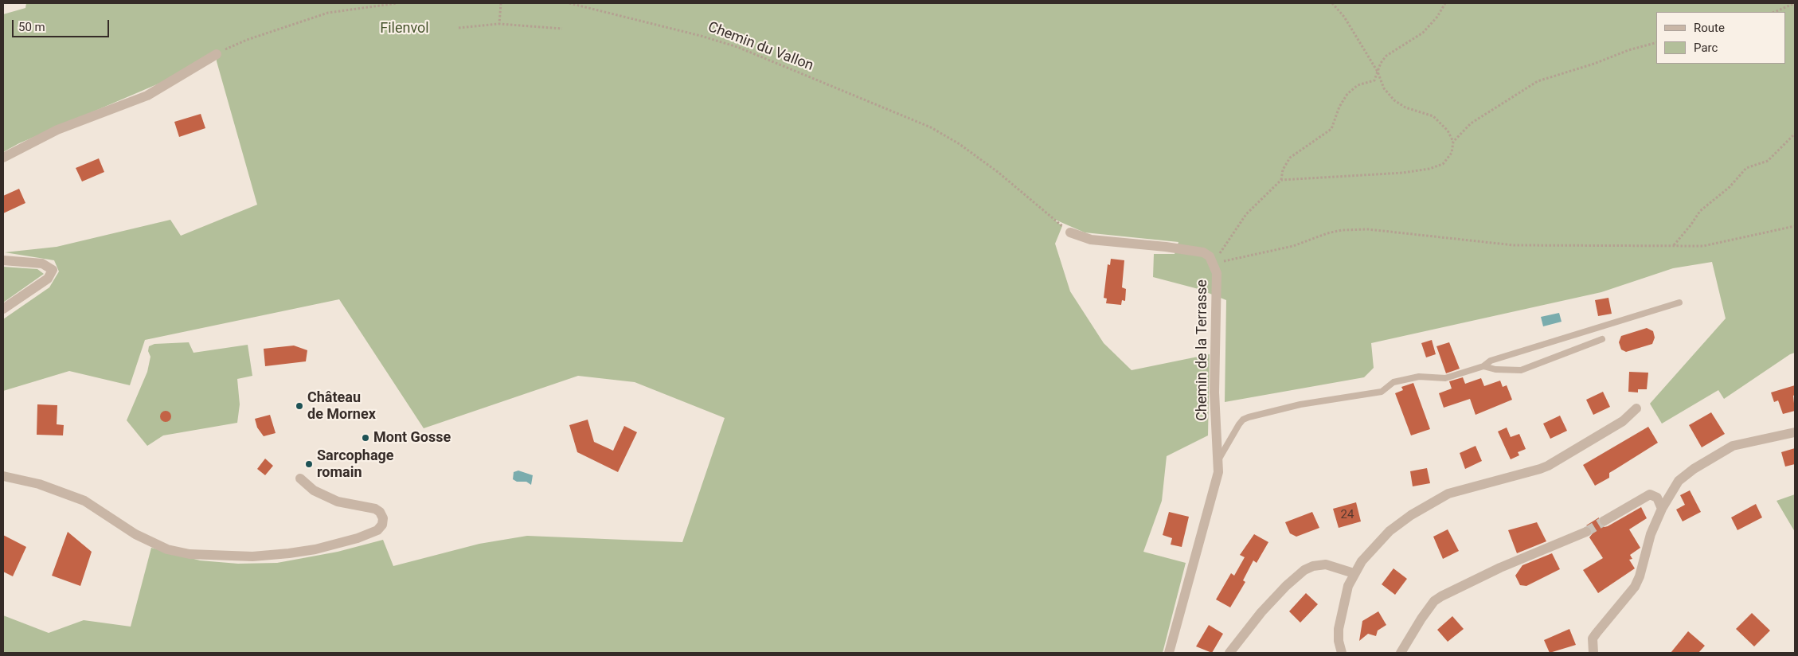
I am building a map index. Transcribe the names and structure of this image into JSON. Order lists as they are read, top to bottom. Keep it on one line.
{"streets":{"street":["Chemin de la Terrasse"],"path":["Chemin du Vallon"]},"crossings":[["Chemin du Vallon","Chemin de la Terrasse"]],"parks":["Filenvol"],"places":["Château de Mornex","Mont Gosse","Sarcophage romain"],"house_numbers":["24"],"legend":["Route","Parc"],"scale_bar":"50 m"}
